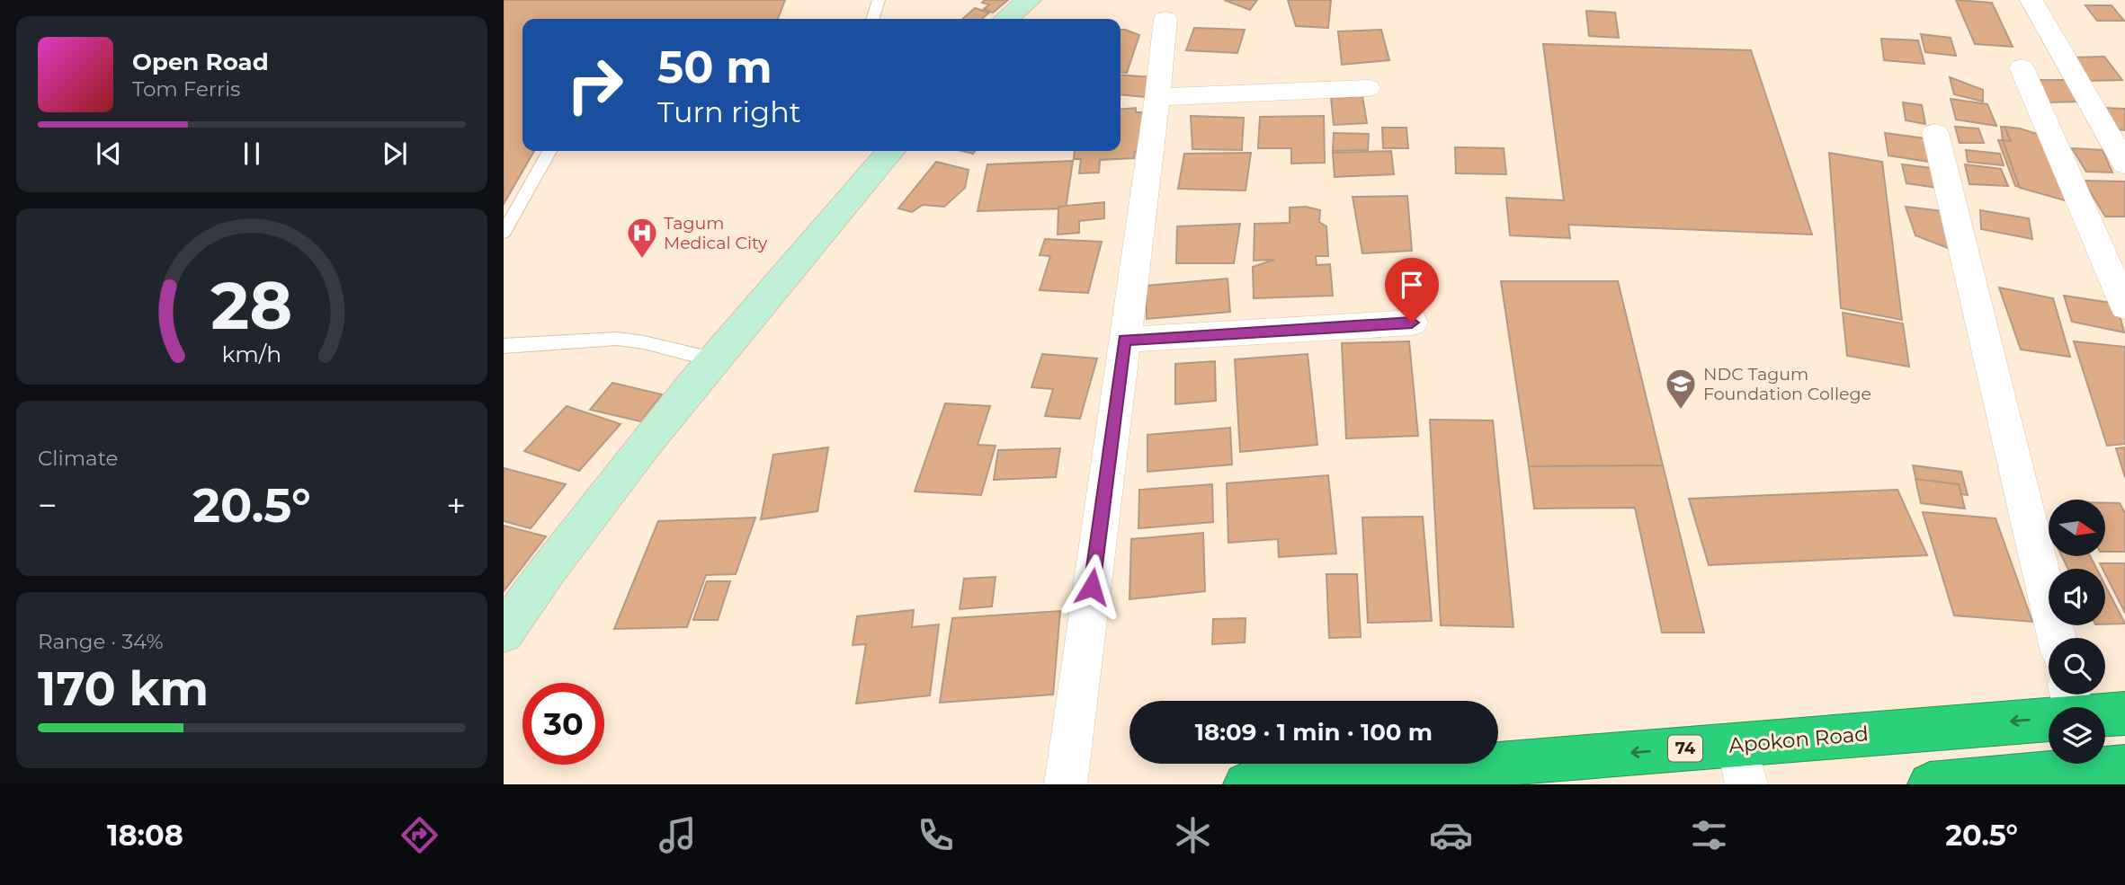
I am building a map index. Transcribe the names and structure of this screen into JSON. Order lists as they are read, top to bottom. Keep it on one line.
{"streets":{"highway":["Apokon Road","74"]},"one_way":["Apokon Road"],"places":{"hospital":["Tagum Medical City"],"school or university":["NDC Tagum Foundation College"]},"north":"right","page":{"turn":["50 m","Turn right"],"song":["Open Road","Tom Ferris"],"tile":["Climate",["Range · 34%","170 km"]],"heat":["−","20.5°","+"],"limit":"30","trip":"18:09 · 1 min · 100 m","tabs":["18:08","20.5°"],"gauge":["28","km/h"]}}
